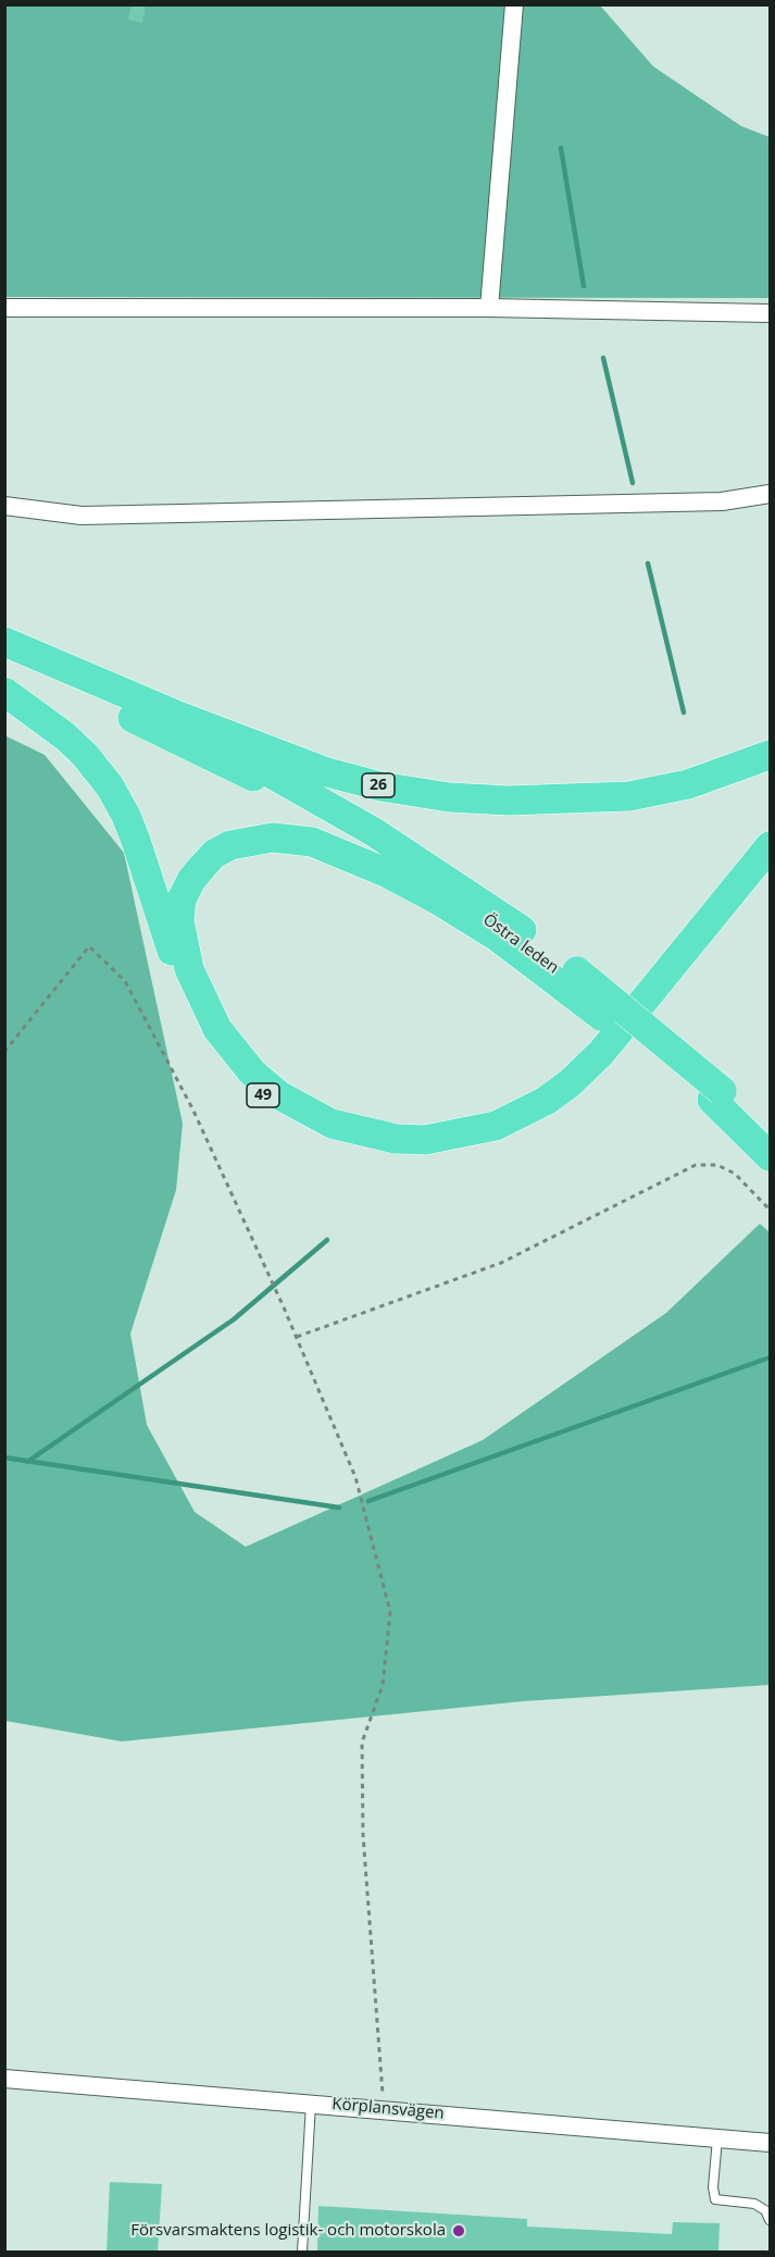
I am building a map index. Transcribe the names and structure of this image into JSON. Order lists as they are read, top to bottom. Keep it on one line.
{"streets":{"highway":["26","Östra leden","49"],"street":["Körplansvägen"]},"crossings":[["26","Östra leden"],["26","49"],["Östra leden","49"]],"places":["Försvarsmaktens logistik- och motorskola"]}
